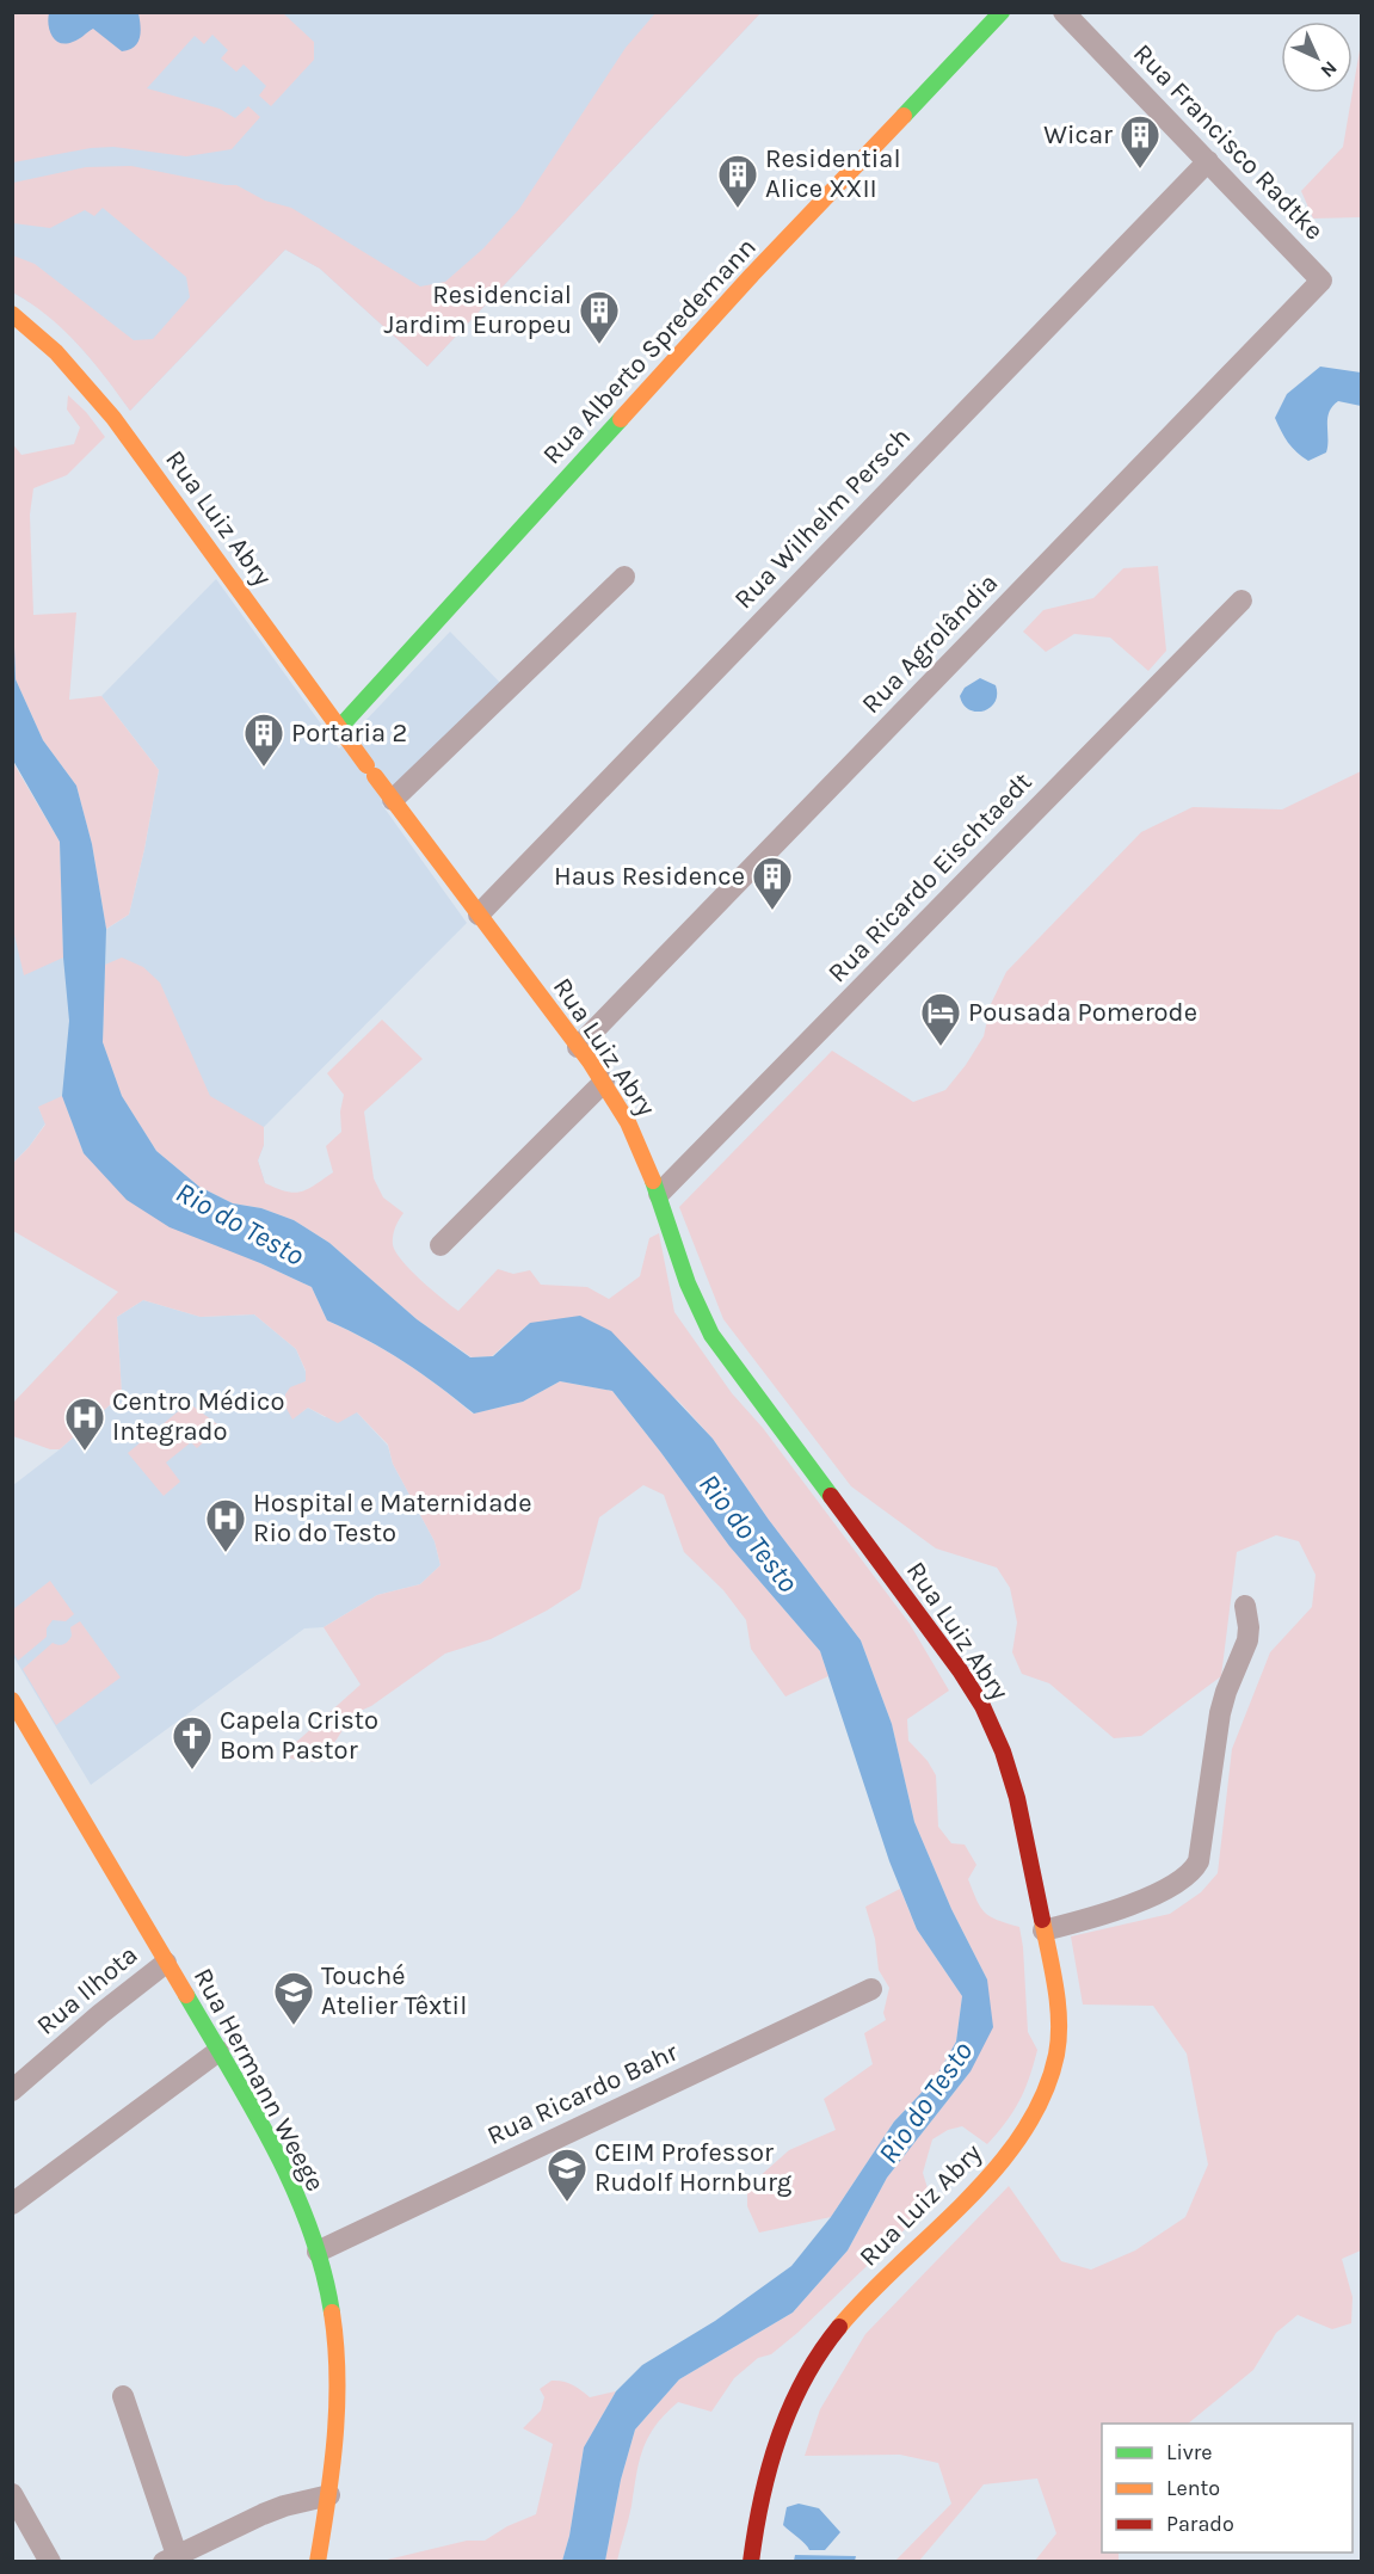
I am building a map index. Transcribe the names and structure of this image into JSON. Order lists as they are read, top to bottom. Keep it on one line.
{"streets":{"street":["Rua Francisco Radtke","Rua Alberto Spredemann","Rua Luiz Abry","Rua Wilhelm Persch","Rua Agrolândia","Rua Ricardo Eischtaedt","Rua Ilhota","Rua Hermann Weege","Rua Ricardo Bahr"]},"crossings":[["Rua Francisco Radtke","Rua Wilhelm Persch"],["Rua Francisco Radtke","Rua Agrolândia"],["Rua Alberto Spredemann","Rua Luiz Abry"],["Rua Luiz Abry","Rua Wilhelm Persch"],["Rua Luiz Abry","Rua Agrolândia"],["Rua Luiz Abry","Rua Ricardo Eischtaedt"],["Rua Ilhota","Rua Hermann Weege"],["Rua Hermann Weege","Rua Ricardo Bahr"]],"water":["Rio do Testo"],"places":{"building":["Wicar","Residential Alice XXII","Residencial Jardim Europeu","Portaria 2","Haus Residence"],"hotel":["Pousada Pomerode"],"hospital":["Centro Médico Integrado","Hospital e Maternidade Rio do Testo"],"church":["Capela Cristo Bom Pastor"],"school or university":["Touché Atelier Têxtil","CEIM Professor Rudolf Hornburg"]},"legend":["Livre","Lento","Parado"],"north":"bottom right"}
